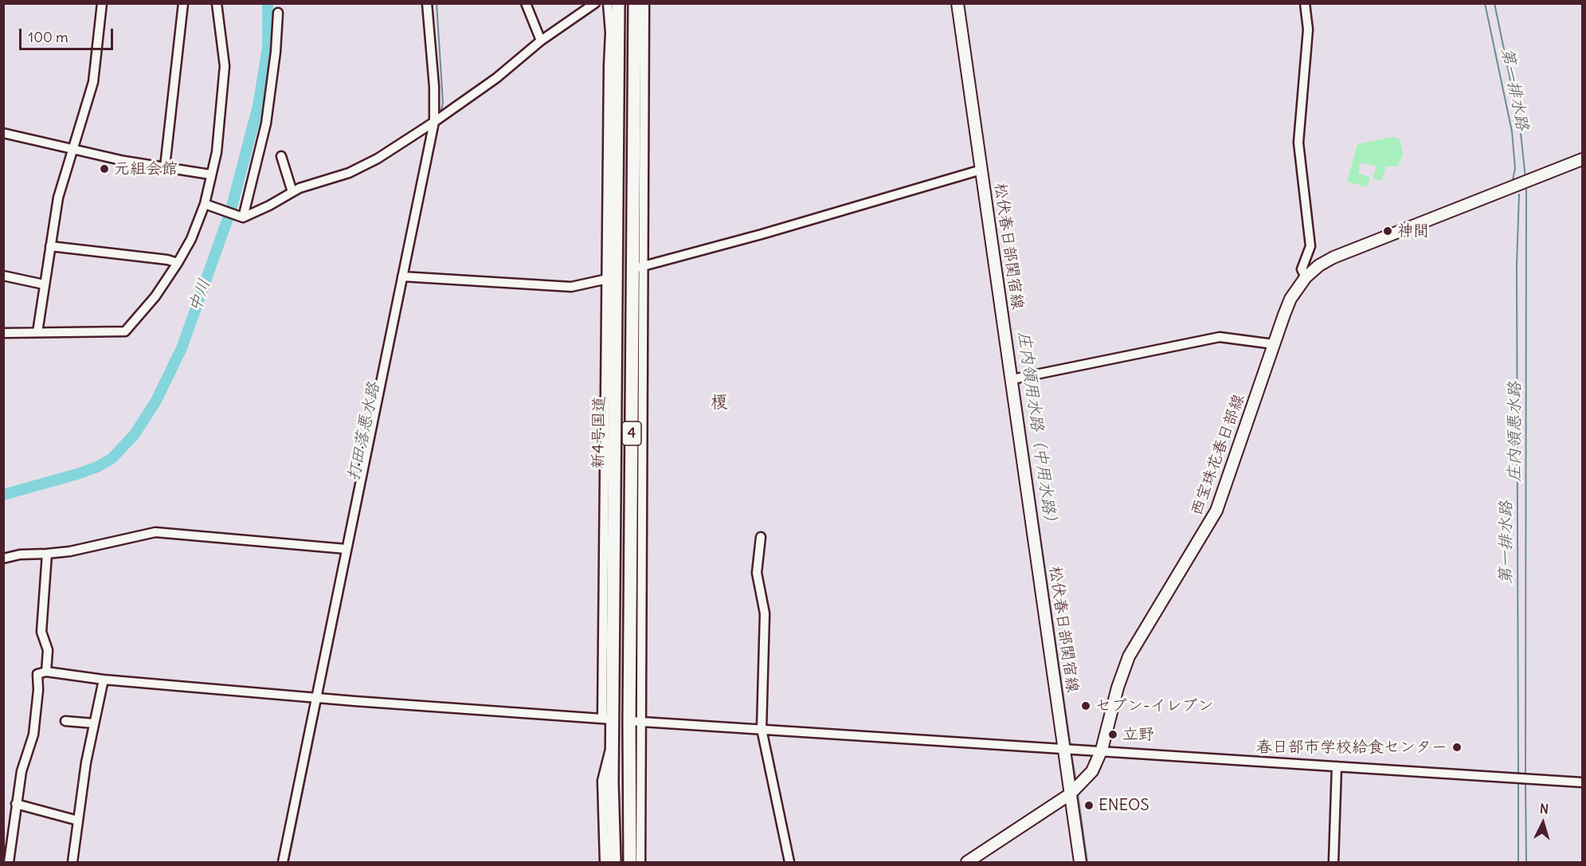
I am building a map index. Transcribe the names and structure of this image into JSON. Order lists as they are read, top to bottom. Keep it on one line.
{"streets":{"highway":["新4号国道","4"],"main road":["松伏春日部関宿線","西宝珠花春日部線"]},"crossings":[["松伏春日部関宿線","西宝珠花春日部線"]],"districts":["榎"],"water":["第一排水路","中川","庄内領用水路（中用水路）","打田落悪水路","庄内領悪水路"],"places":["元組会館","神間","セブン-イレブン","立野","春日部市学校給食センター","ENEOS"],"scale_bar":"100 m","north":"top"}
